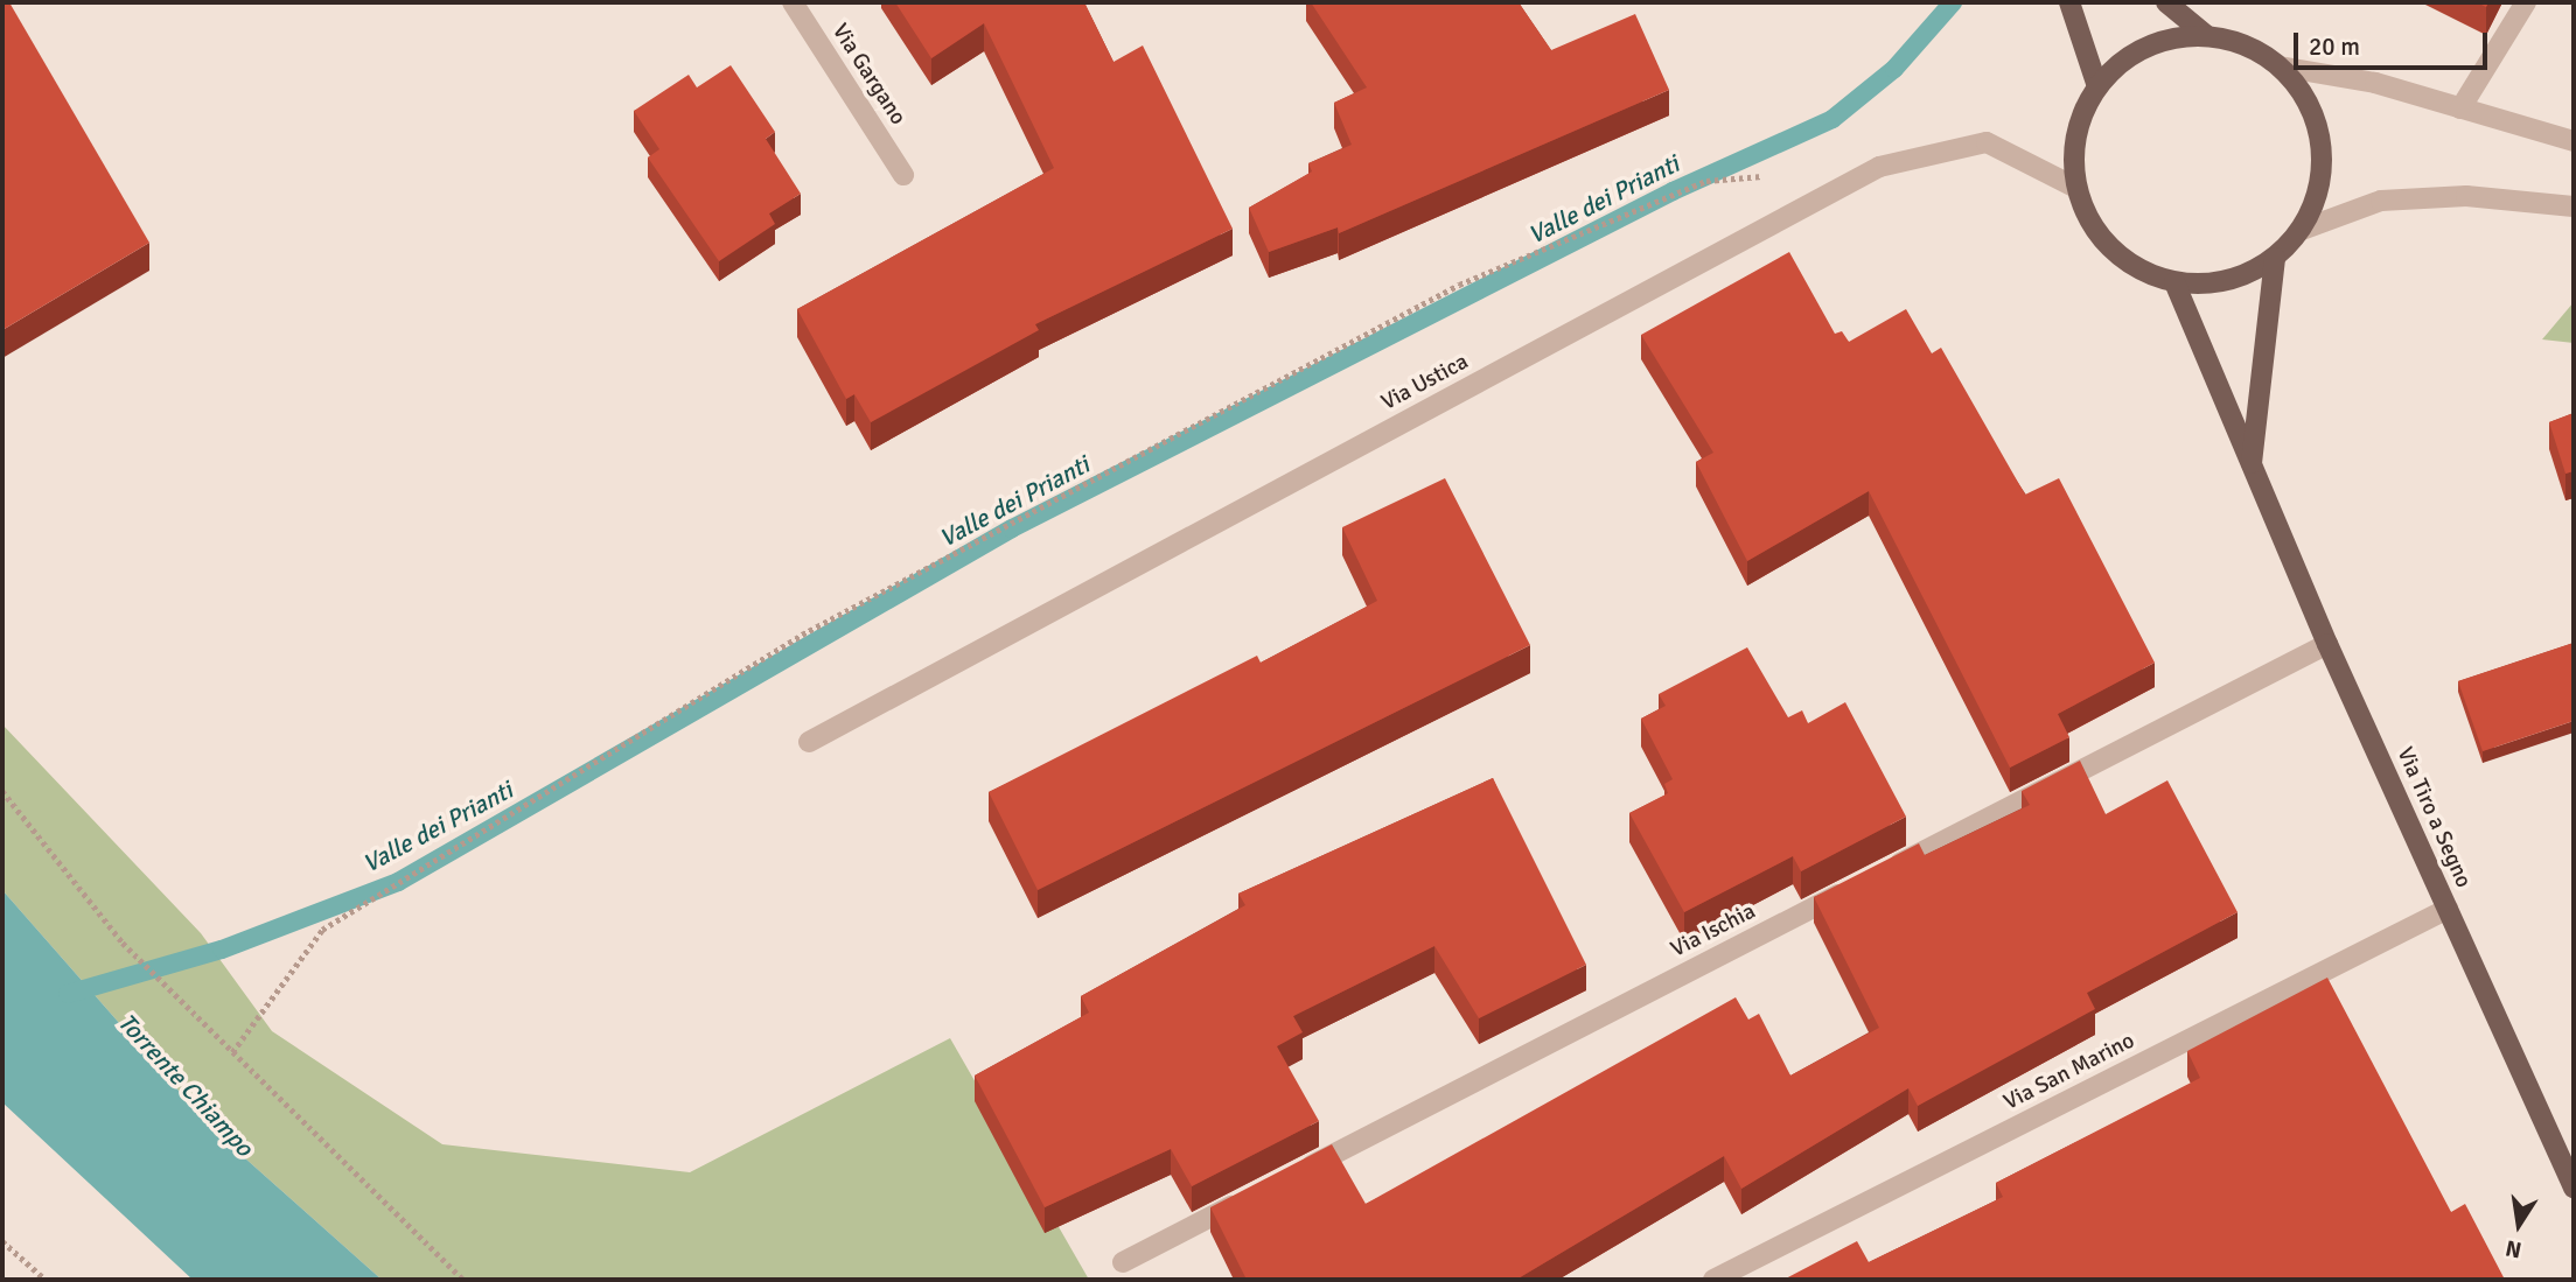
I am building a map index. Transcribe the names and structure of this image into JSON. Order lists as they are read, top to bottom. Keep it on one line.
{"streets":{"main road":["Via Tiro a Segno"],"street":["Via Gargano","Via Ustica","Via Ischia","Via San Marino"]},"crossings":[["Via Ustica","Via Tiro a Segno"],["Via Tiro a Segno","Via Ischia"],["Via Tiro a Segno","Via San Marino"]],"water":["Valle dei Prianti","Torrente Chiampo"],"scale_bar":"20 m","north":"bottom"}
